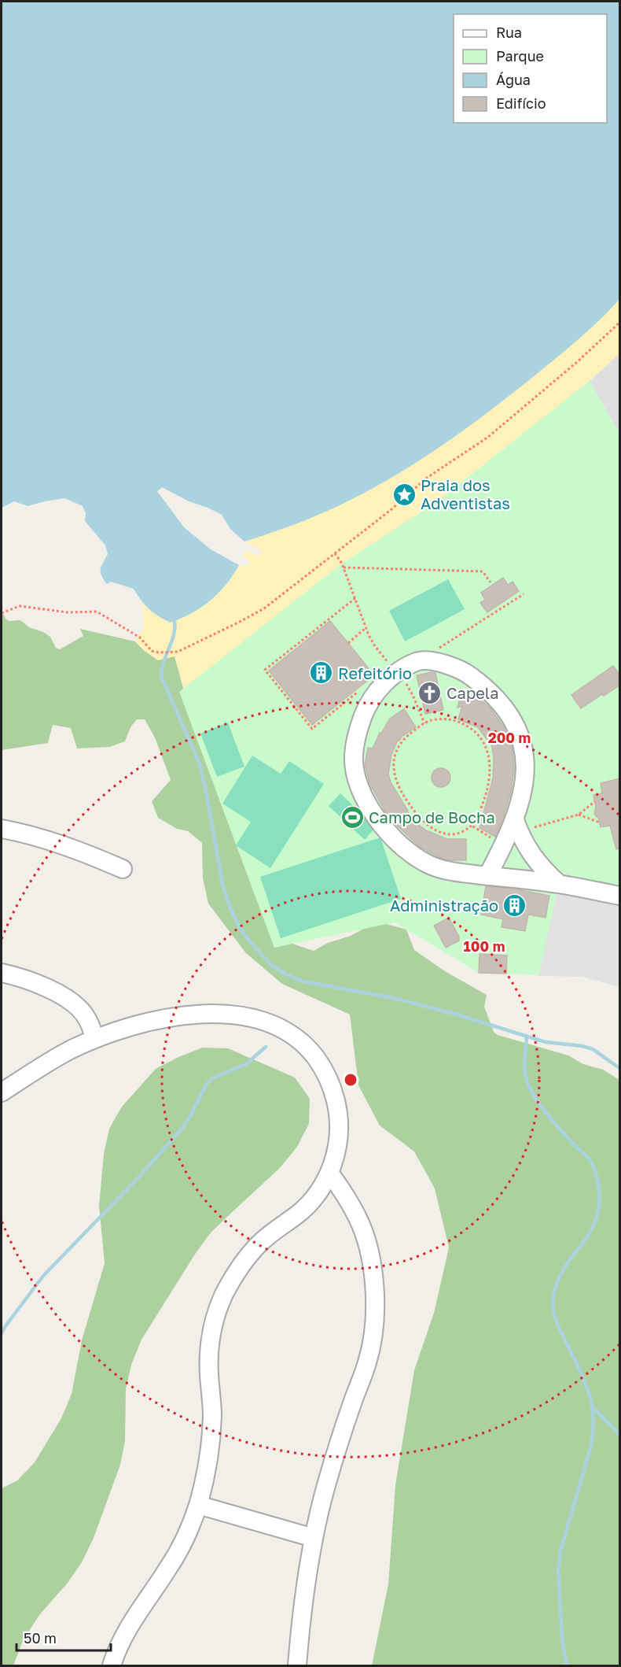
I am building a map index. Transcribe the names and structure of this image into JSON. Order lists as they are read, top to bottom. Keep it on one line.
{"places":{"place":["Praia dos Adventistas"],"building":["Refeitório","Administração"],"church":["Capela"],"sports":["Campo de Bocha"]},"legend":["Rua","Parque","Água","Edifício"],"scale_bar":"50 m","rings":["200 m","100 m"]}
